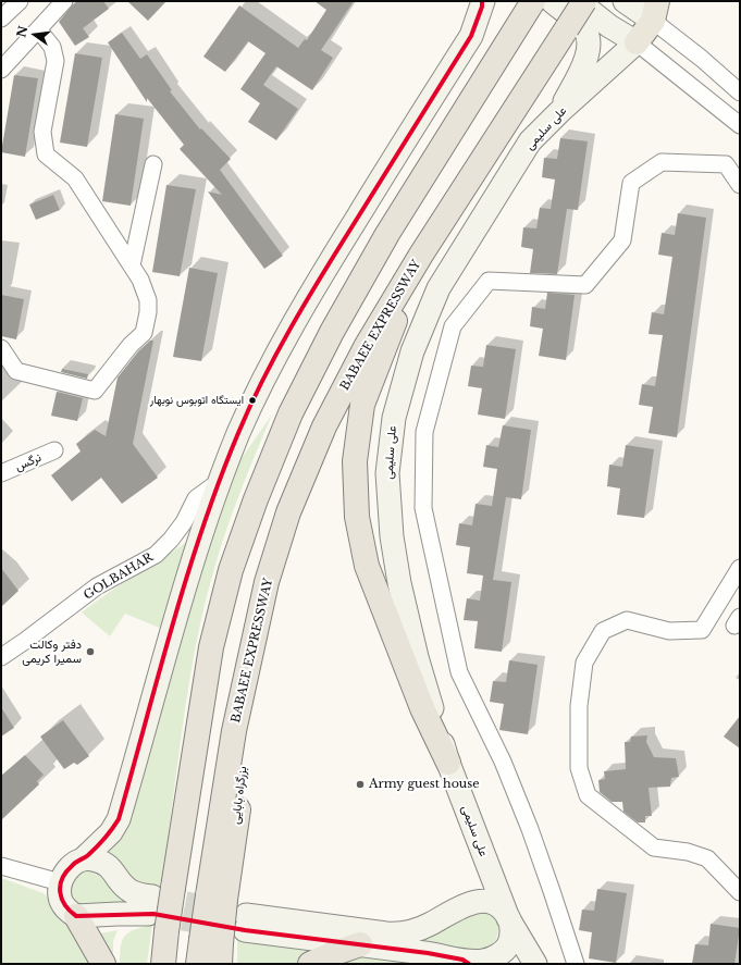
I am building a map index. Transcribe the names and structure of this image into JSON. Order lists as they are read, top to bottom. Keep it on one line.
{"streets":{"highway":["BABAEE EXPRESSWAY","بزرگراه بابایی"],"main road":["علی سلیمی"],"street":["نرگس","GOLBAHAR"]},"crossings":[["BABAEE EXPRESSWAY","بزرگراه بابایی"]],"places":["ایستگاه اتوبوس نوبهار","دفتر وکالت سمیرا کریمی","Army guest house"],"north":"left"}
